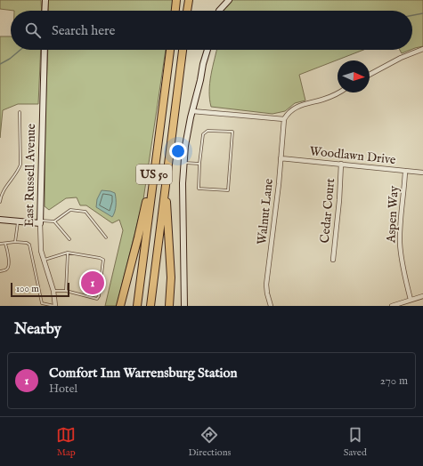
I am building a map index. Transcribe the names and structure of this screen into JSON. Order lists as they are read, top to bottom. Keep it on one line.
{"streets":{"highway":["US 50"],"street":["Woodlawn Drive","East Russell Avenue","Cedar Court","Walnut Lane","Aspen Way"]},"crossings":[["Woodlawn Drive","Cedar Court"],["Woodlawn Drive","Walnut Lane"],["Woodlawn Drive","Aspen Way"]],"scale_bar":"100 m","north":"right","page":{"search":"Search here","pins":"1","scale":"100 m","heading":"Nearby","list":[{"mark":"1","name":"Comfort Inn Warrensburg Station","note":"Hotel","value":"270 m"}],"nav":["Map","Directions","Saved"]}}
